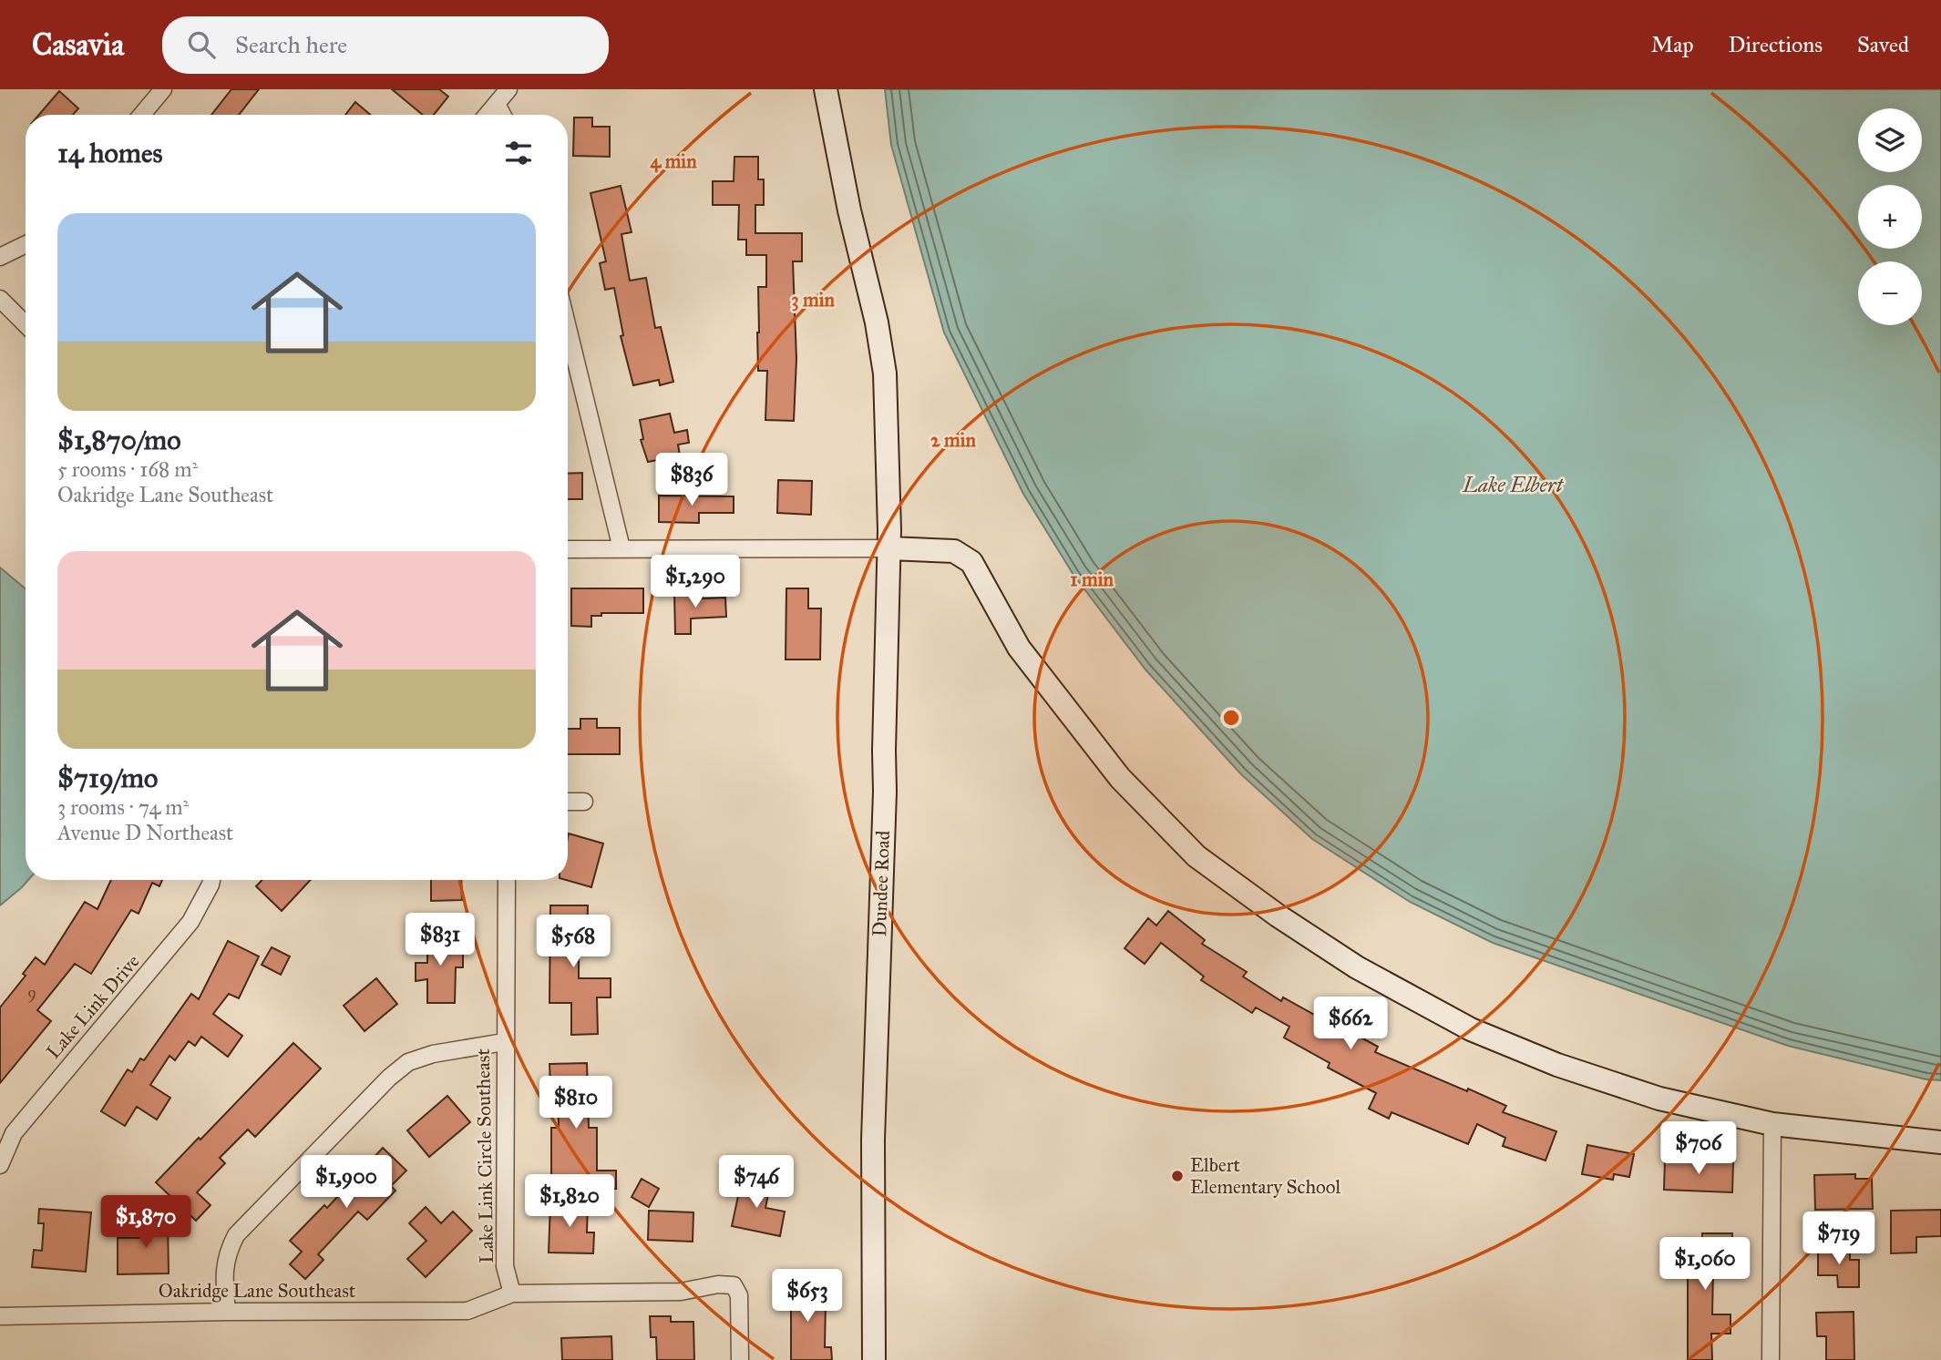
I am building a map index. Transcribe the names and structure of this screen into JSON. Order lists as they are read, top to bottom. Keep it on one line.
{"streets":{"main road":["Dundee Road"],"street":["Lake Link Drive","Lake Link Circle Southeast","Oakridge Lane Southeast"]},"crossings":[["Lake Link Circle Southeast","Oakridge Lane Southeast"]],"water":["Lake Elbert"],"places":["Elbert Elementary School"],"house_numbers":["9"],"page":{"header":"Casavia","search":"Search here","nav":["Map","Directions","Saved"],"map_buttons":["+","−"],"heading":"14 homes","list":[{"name":"$1,870/mo","note":"5 rooms · 168 m² · Oakridge Lane Southeast"},{"name":"$719/mo","note":"3 rooms · 74 m² · Avenue D Northeast"}],"price":["$836","$1,290","$831","$568","$662","$810","$706","$1,900","$746","$1,820","$1,870","$719","$1,060","$653"]},"rings":["4 min","3 min","2 min","1 min"]}
